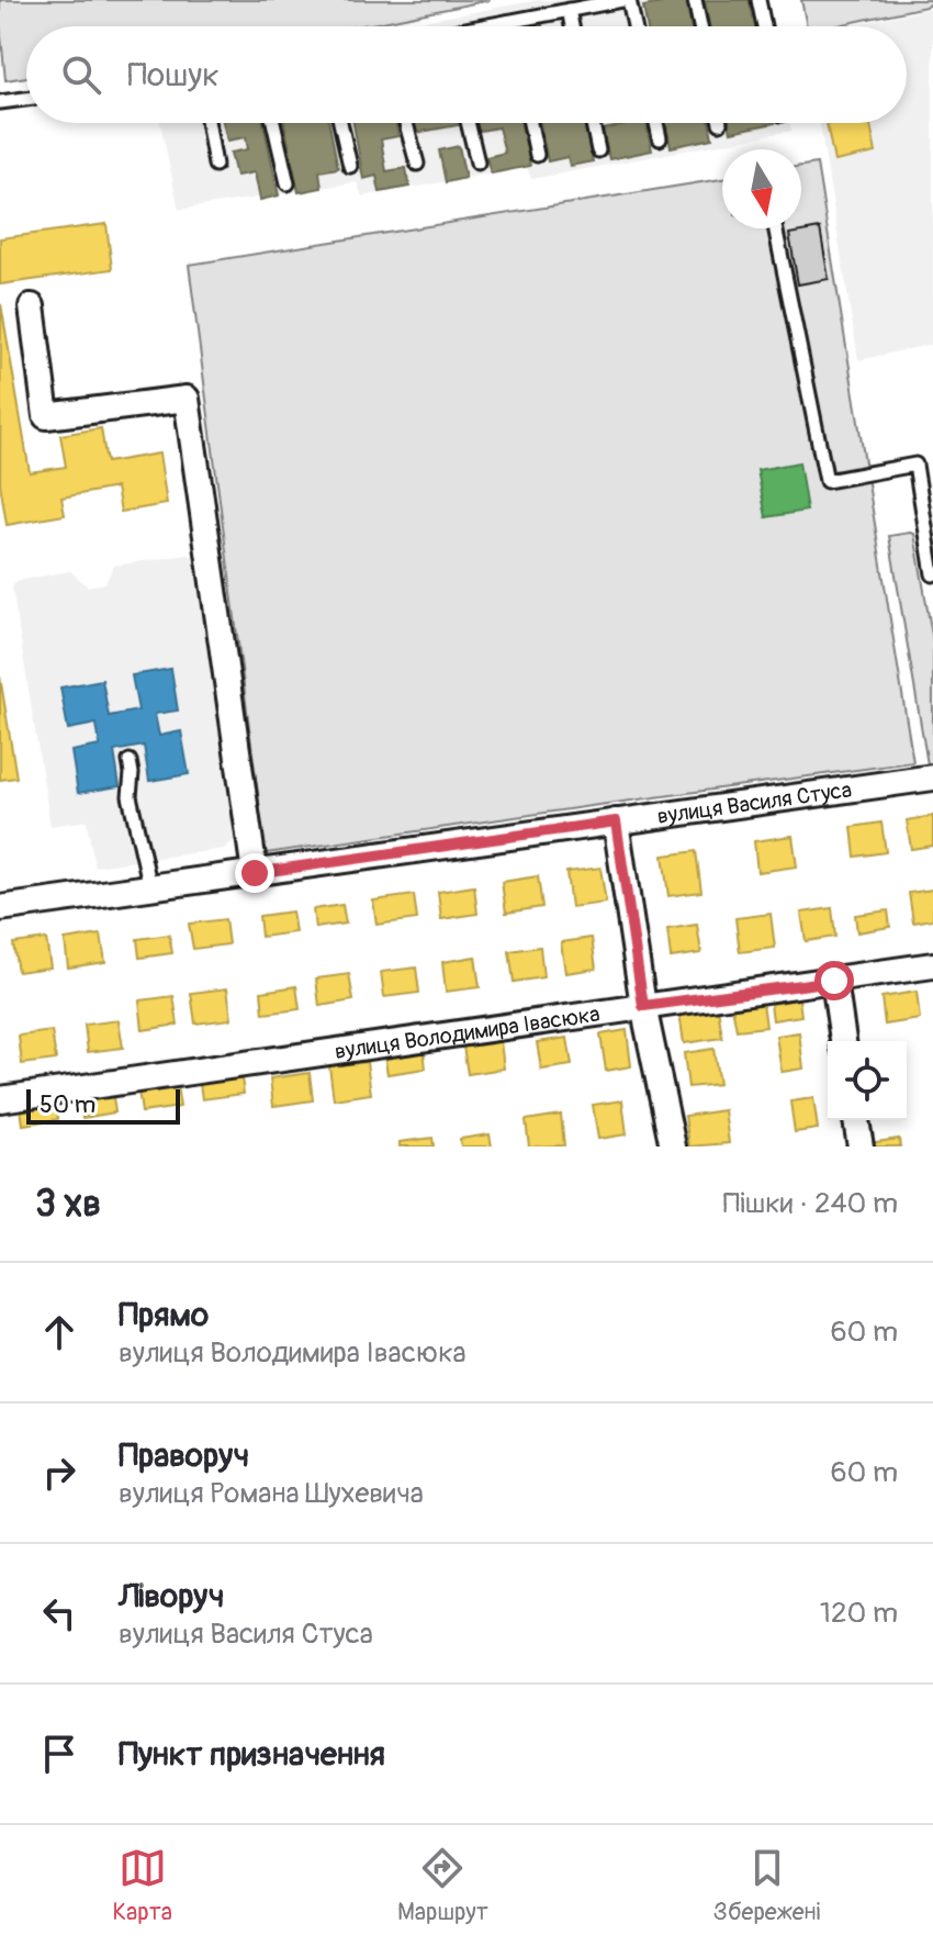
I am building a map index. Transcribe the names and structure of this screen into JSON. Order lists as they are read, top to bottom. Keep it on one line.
{"streets":{"street":["вулиця Василя Стуса","вулиця Володимира Івасюка"]},"scale_bar":"50 m","north":"bottom","page":{"search":"Пошук","scale":"50 m","heading":["3 хв","Пішки · 240 m"],"list":[["Прямо","вулиця Володимира Івасюка","60 m"],["Праворуч","вулиця Романа Шухевича","60 m"],["Ліворуч","вулиця Василя Стуса","120 m"],"Пункт призначення"],"nav":["Карта","Маршрут","Збережені"]}}
